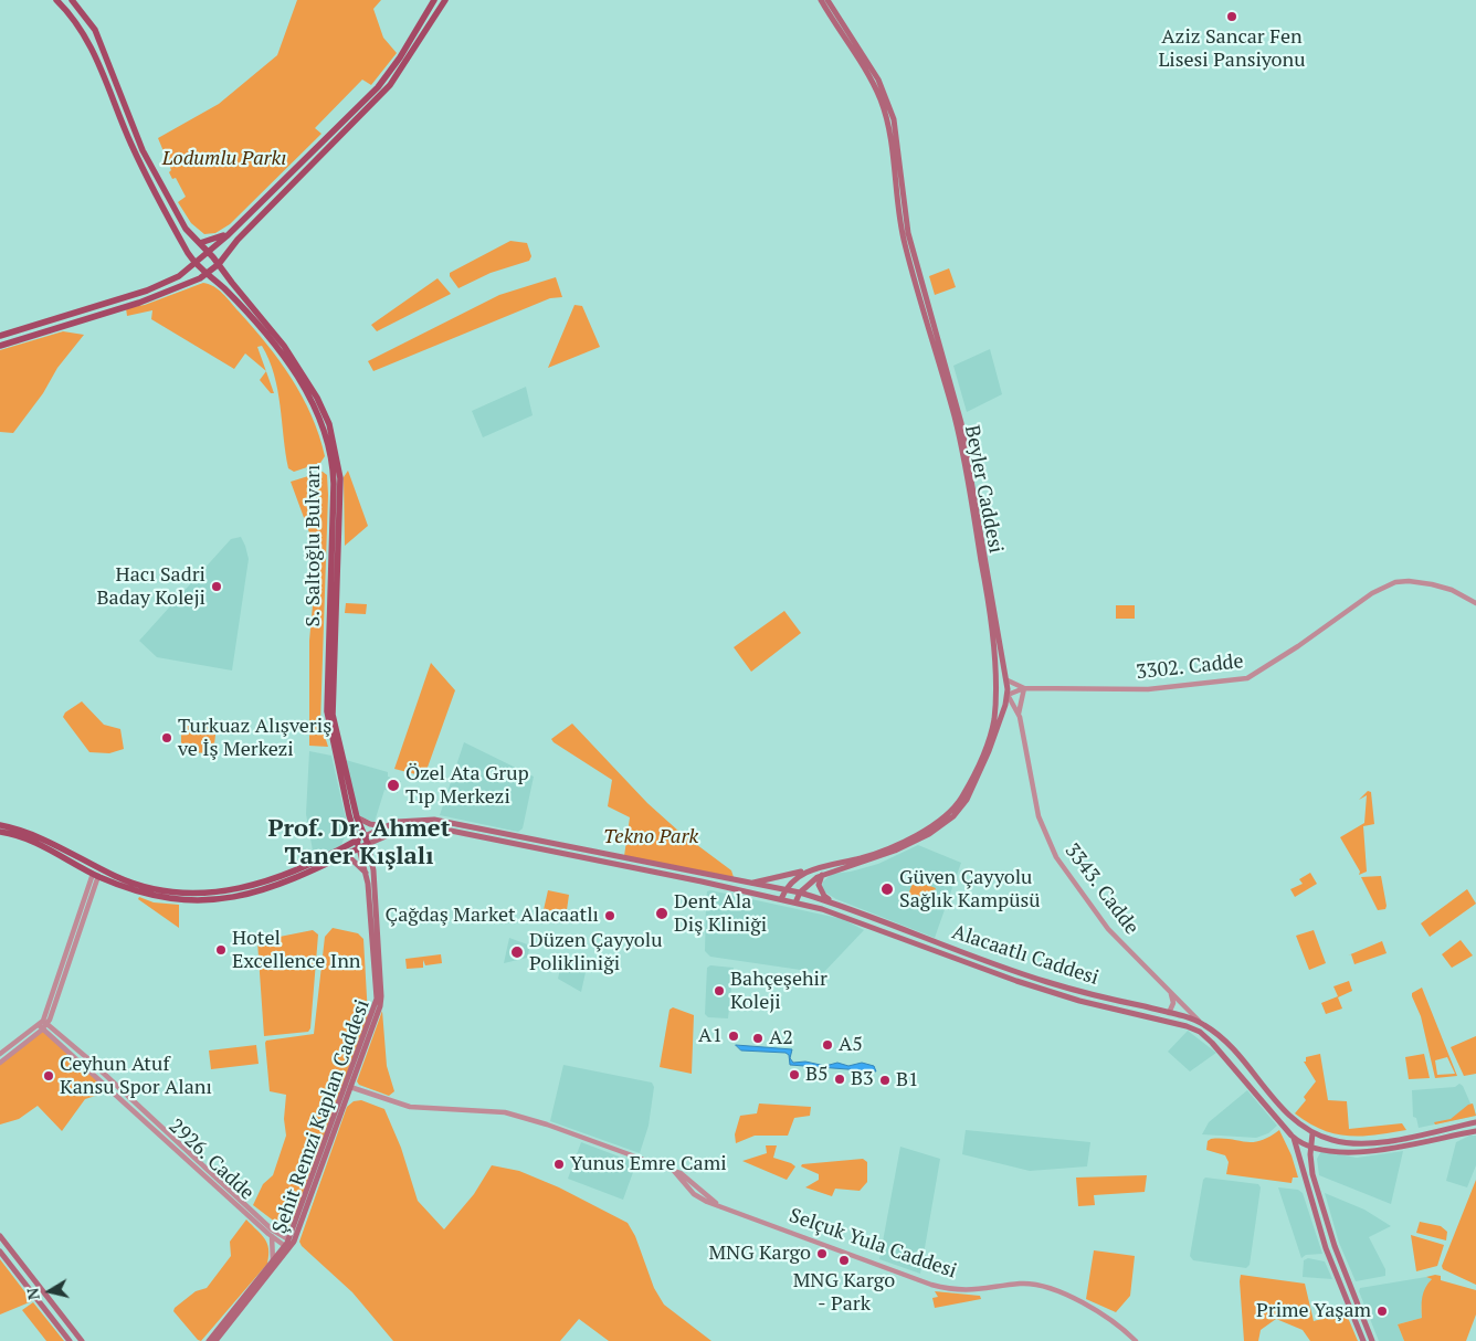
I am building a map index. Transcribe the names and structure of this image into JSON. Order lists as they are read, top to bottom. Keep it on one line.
{"streets":{"main road":["Beyler Caddesi","S. Saltoğlu Bulvarı","Alacaatlı Caddesi","Şehit Remzi Kaplan Caddesi"],"street":["3302. Cadde","3343. Cadde","2926. Cadde","Selçuk Yula Caddesi"]},"crossings":[["Beyler Caddesi","3302. Cadde"],["Beyler Caddesi","3343. Cadde"],["Beyler Caddesi","Alacaatlı Caddesi"],["S. Saltoğlu Bulvarı","Alacaatlı Caddesi"],["S. Saltoğlu Bulvarı","Şehit Remzi Kaplan Caddesi"],["3302. Cadde","3343. Cadde"],["3343. Cadde","Alacaatlı Caddesi"],["Alacaatlı Caddesi","Şehit Remzi Kaplan Caddesi"],["Şehit Remzi Kaplan Caddesi","2926. Cadde"],["Şehit Remzi Kaplan Caddesi","Selçuk Yula Caddesi"]],"districts":["Prof. Dr. Ahmet Taner Kışlalı"],"parks":["Lodumlu Parkı","Tekno Park"],"places":["Aziz Sancar Fen Lisesi Pansiyonu","Hacı Sadri Baday Koleji","Turkuaz Alışveriş ve İş Merkezi","Özel Ata Grup Tıp Merkezi","Güven Çayyolu Sağlık Kampüsü","Dent Ala Diş Kliniği","Çağdaş Market Alacaatlı","Hotel Excellence Inn","Düzen Çayyolu Polikliniği","Bahçeşehir Koleji","A1","A2","A5","B5","Ceyhun Atuf Kansu Spor Alanı","B3","B1","Yunus Emre Cami","MNG Kargo","MNG Kargo - Park","Prime Yaşam"],"north":"left"}
